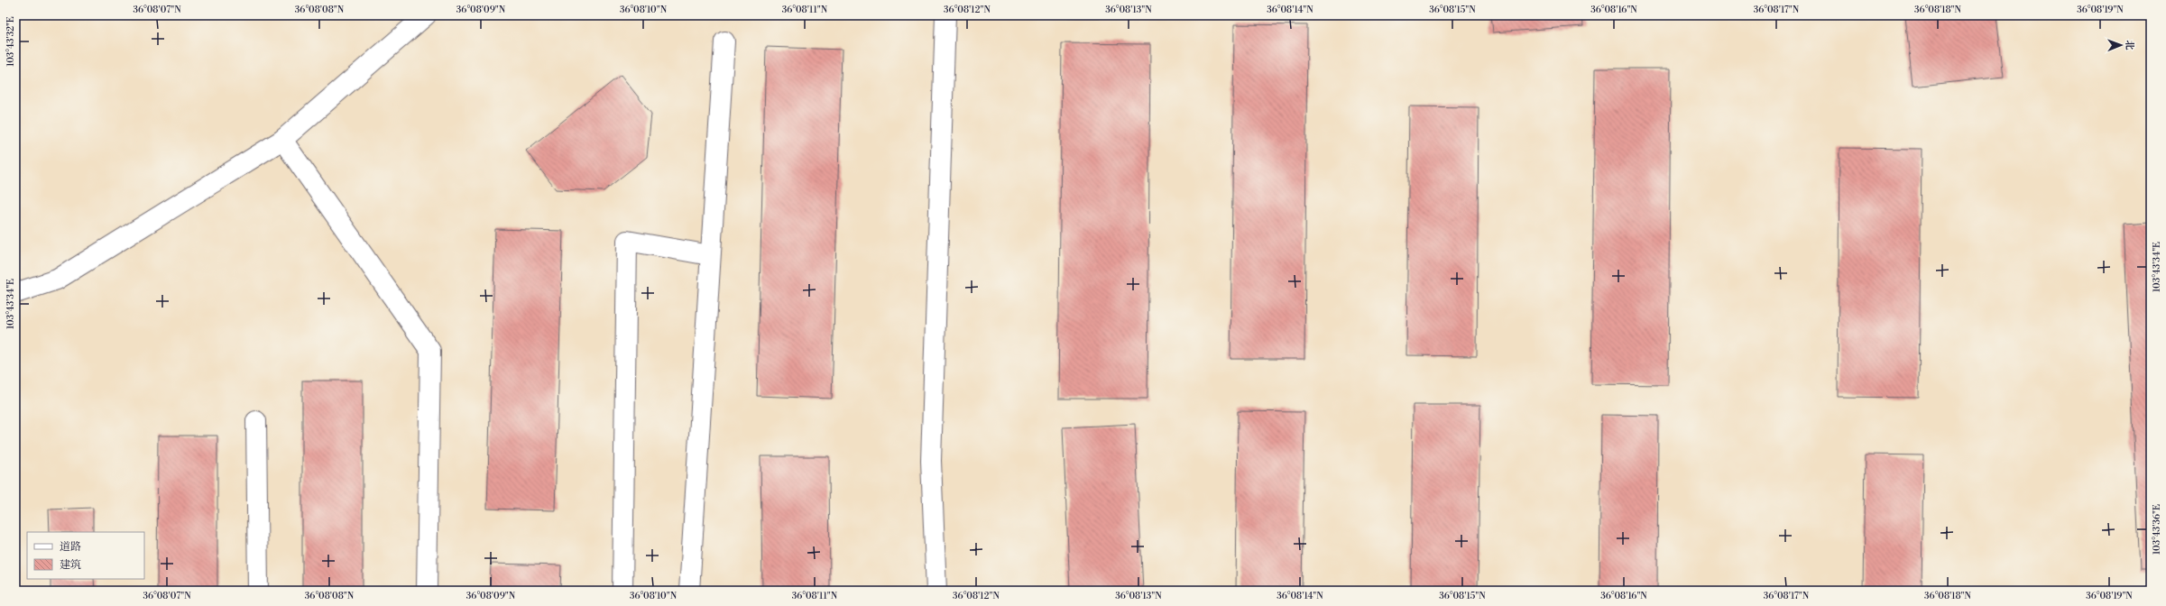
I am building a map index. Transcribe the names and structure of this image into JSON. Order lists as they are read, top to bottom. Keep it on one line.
{"legend":["道路","建筑"],"north":"right","coordinates":["36°08'07\"N","36°08'08\"N","36°08'09\"N","36°08'10\"N","36°08'11\"N","36°08'12\"N","36°08'13\"N","36°08'14\"N","36°08'15\"N","36°08'16\"N","36°08'17\"N","36°08'18\"N","36°08'19\"N","103°43'32\"E","103°43'34\"E","103°43'36\"E"]}
